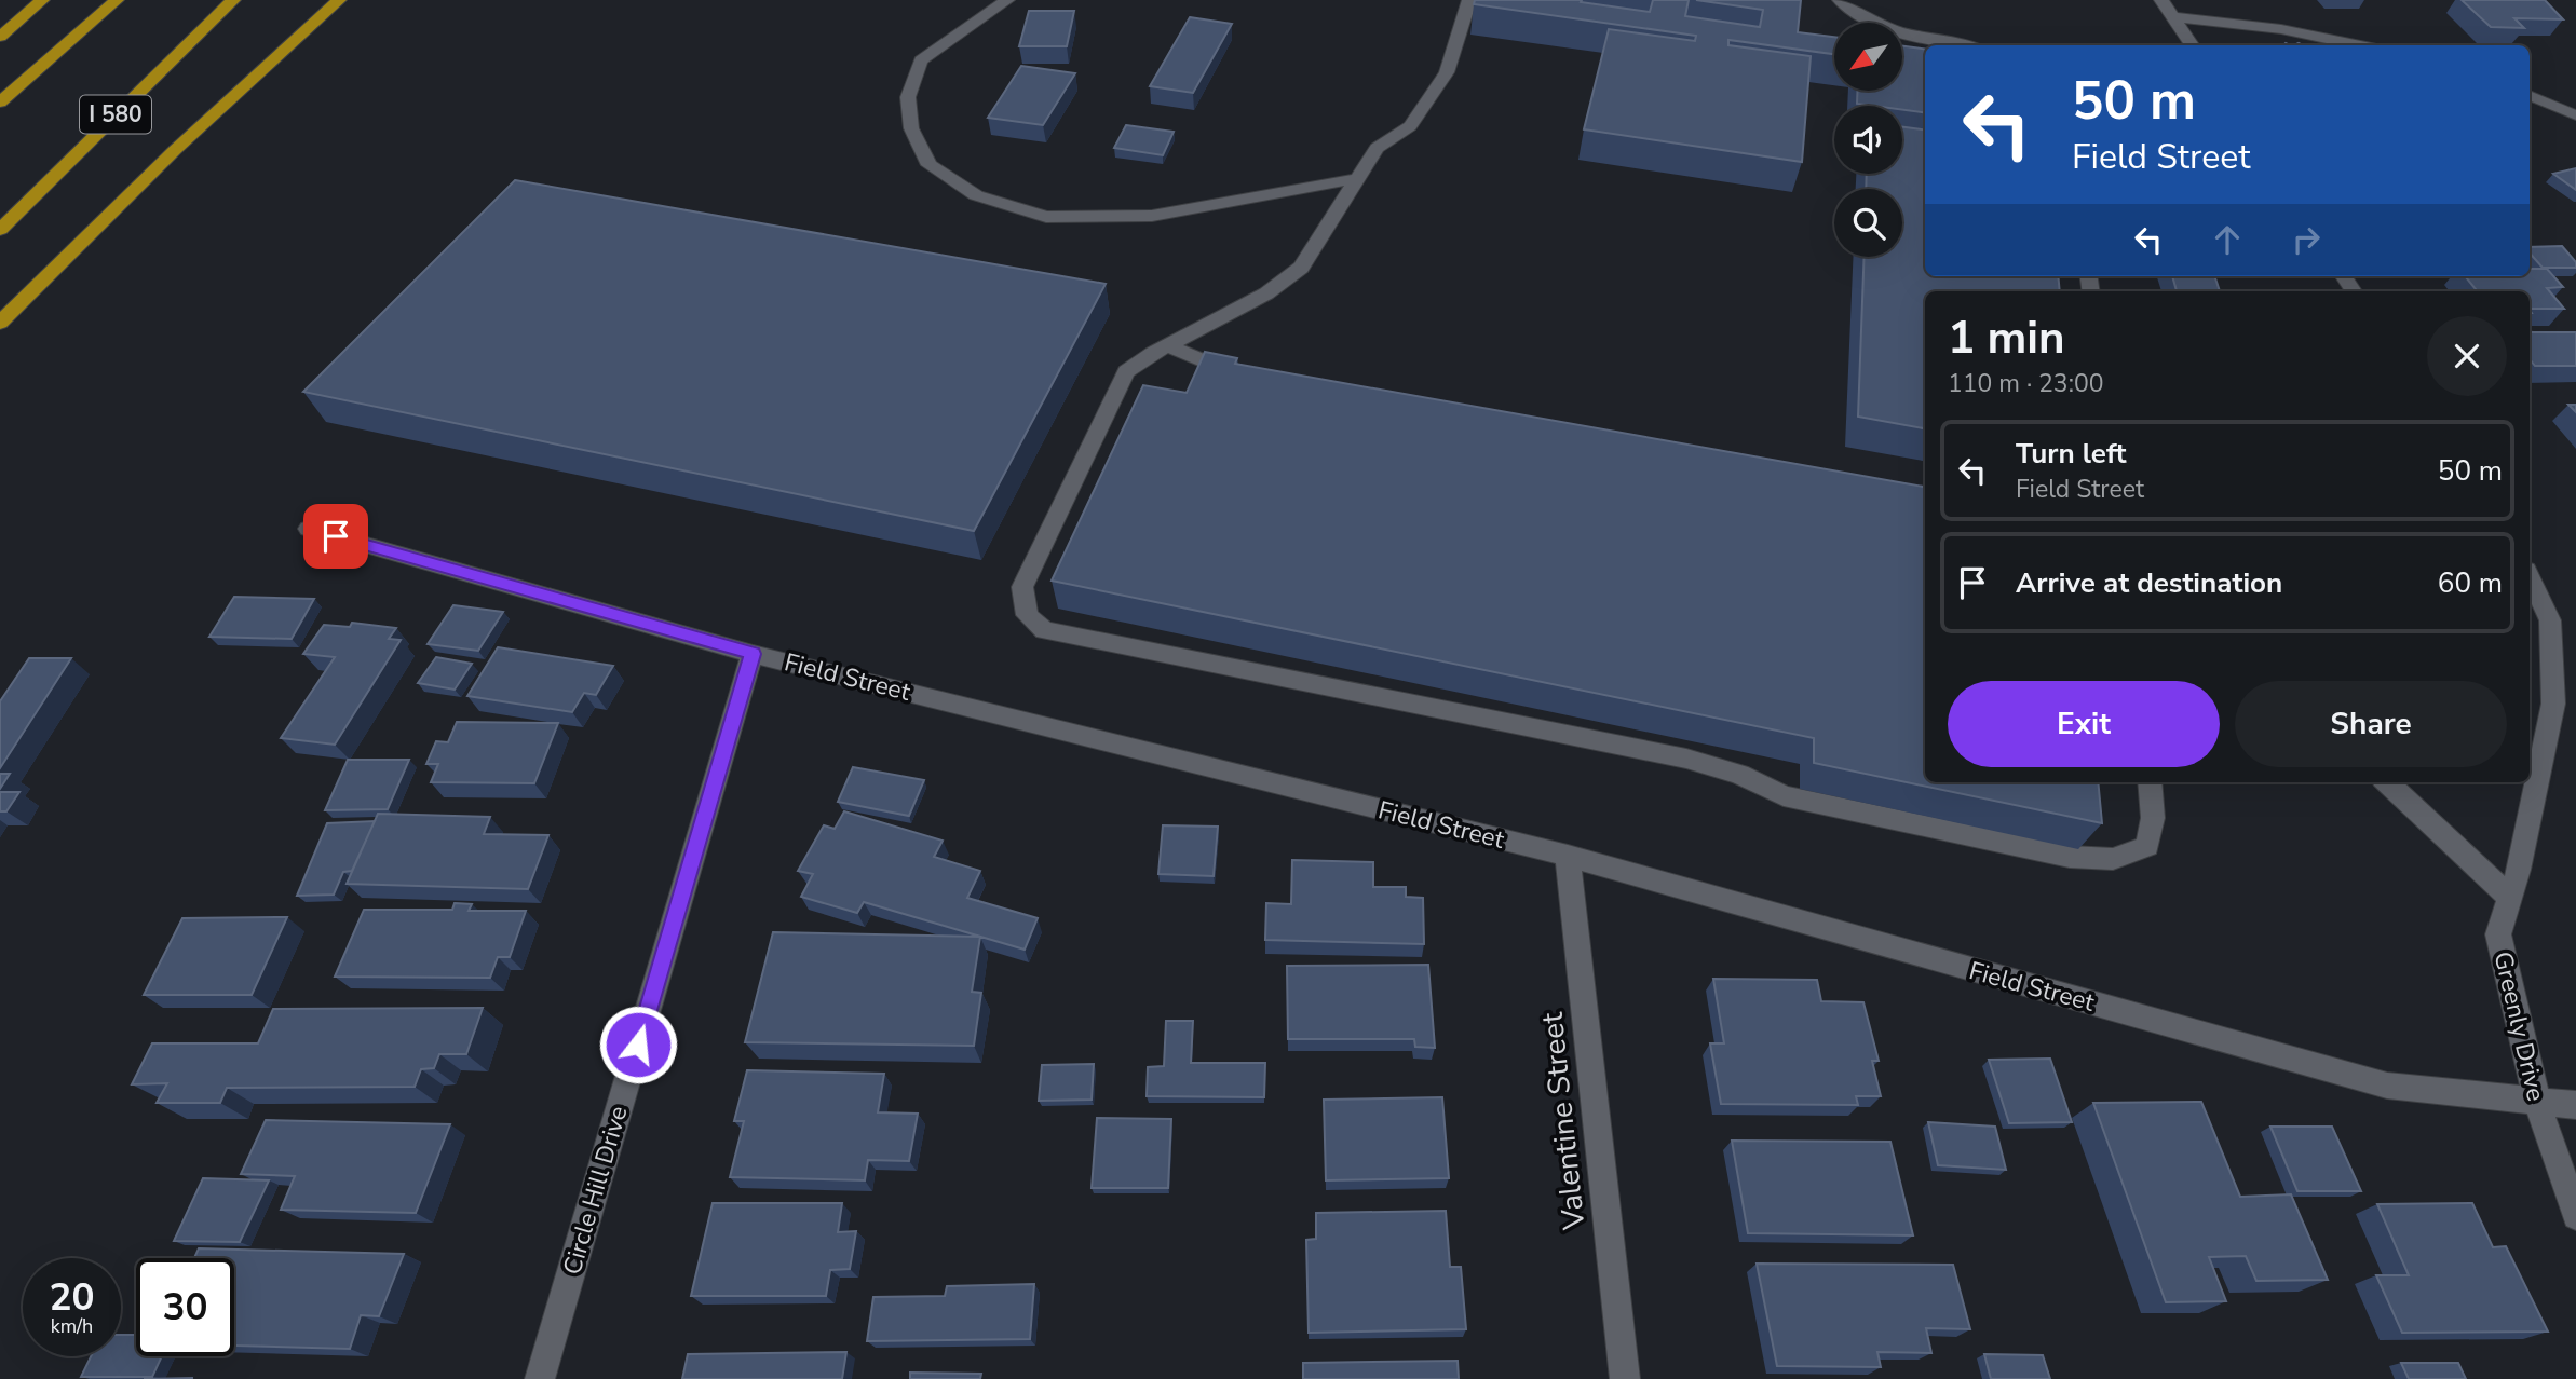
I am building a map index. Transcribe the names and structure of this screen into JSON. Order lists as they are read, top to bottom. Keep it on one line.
{"streets":{"highway":["I 580"],"street":["Field Street","Greenly Drive","Valentine Street","Circle Hill Drive"]},"crossings":[["Field Street","Greenly Drive"],["Field Street","Valentine Street"],["Field Street","Circle Hill Drive"]],"north":"bottom left","page":{"turn":["50 m","Field Street"],"heading":["1 min","110 m · 23:00"],"list":[{"name":"Turn left","note":"Field Street","value":"50 m"},{"name":"Arrive at destination","value":"60 m"}],"buttons":["Exit","Share"],"speed":"20 km/h","limit":"30"}}
